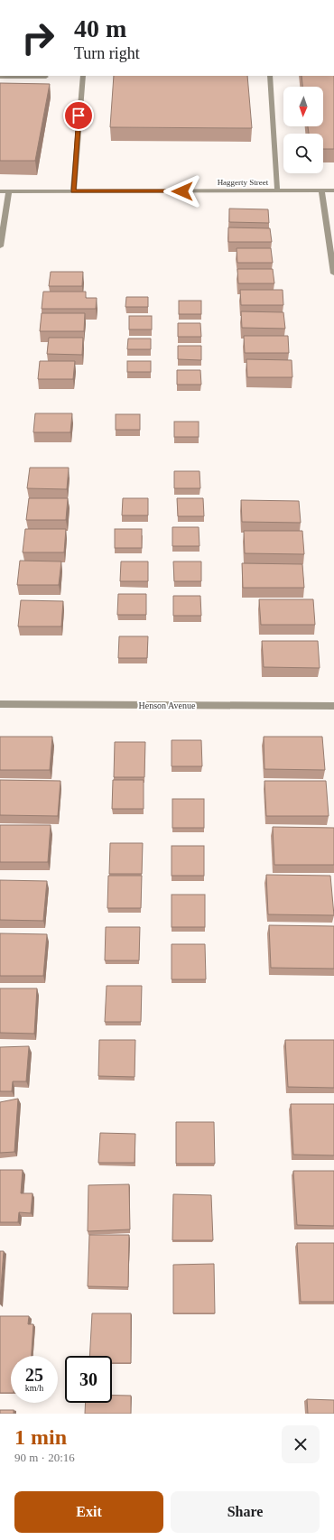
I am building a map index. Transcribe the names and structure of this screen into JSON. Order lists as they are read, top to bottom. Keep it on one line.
{"streets":{"street":["Haggerty Street","Henson Avenue"]},"north":"bottom","page":{"turn":["40 m","Turn right"],"speed":"25 km/h","limit":"30","heading":["1 min","90 m · 20:16"],"buttons":["Exit","Share"]}}
